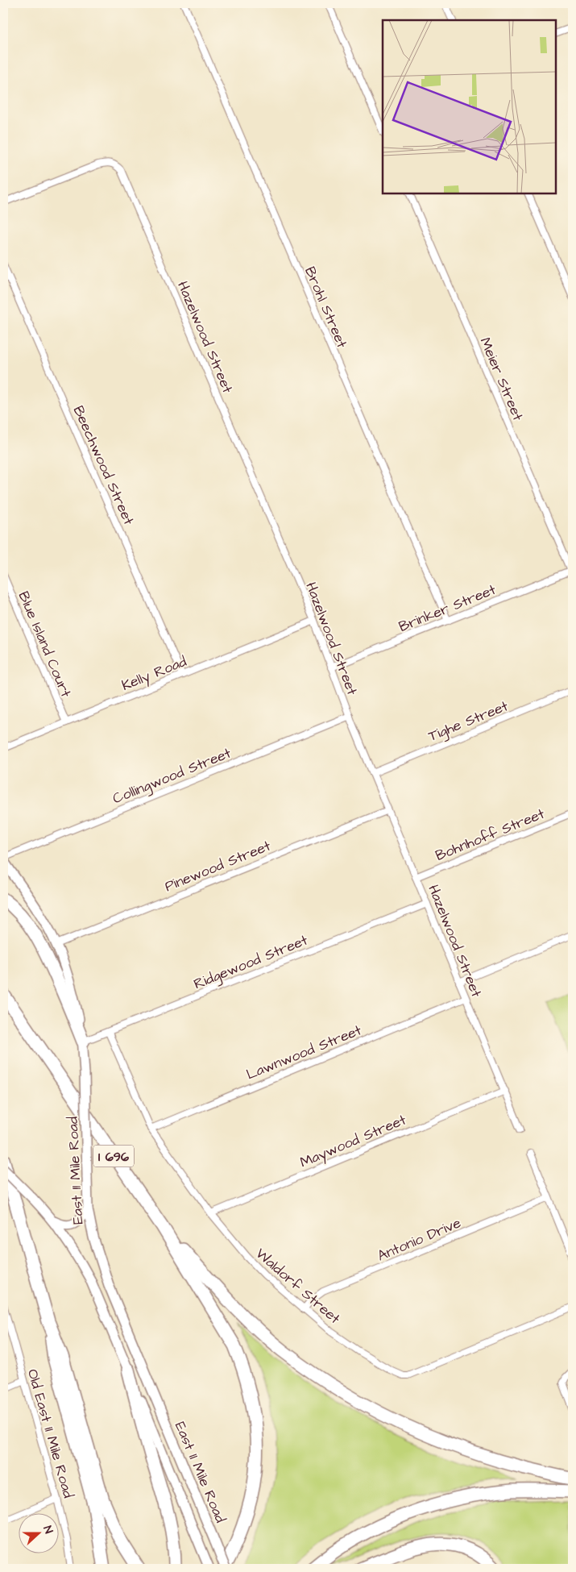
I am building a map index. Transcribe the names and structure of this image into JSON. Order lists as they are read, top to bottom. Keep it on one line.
{"streets":{"highway":["I 696"],"main road":["East 11 Mile Road"],"street":["Brohl Street","Hazelwood Street","Meier Street","Beechwood Street","Brinker Street","Blue Island Court","Kelly Road","Tighe Street","Collingwood Street","Bohnhoff Street","Pinewood Street","Ridgewood Street","Lawnwood Street","Maywood Street","Antonio Drive","Waldorf Street","Old East 11 Mile Road"]},"crossings":[["Brohl Street","Brinker Street"],["Hazelwood Street","Brinker Street"],["Hazelwood Street","Kelly Road"],["Hazelwood Street","Tighe Street"],["Hazelwood Street","Collingwood Street"],["Hazelwood Street","Bohnhoff Street"],["Hazelwood Street","Pinewood Street"],["Hazelwood Street","Ridgewood Street"],["Hazelwood Street","Lawnwood Street"],["Hazelwood Street","Maywood Street"],["Meier Street","Brinker Street"],["Beechwood Street","Kelly Road"],["Blue Island Court","Kelly Road"],["Collingwood Street","East 11 Mile Road"],["Pinewood Street","East 11 Mile Road"],["Ridgewood Street","East 11 Mile Road"],["Ridgewood Street","Waldorf Street"],["Lawnwood Street","Waldorf Street"],["Maywood Street","Waldorf Street"],["Antonio Drive","Waldorf Street"]],"north":"right"}
